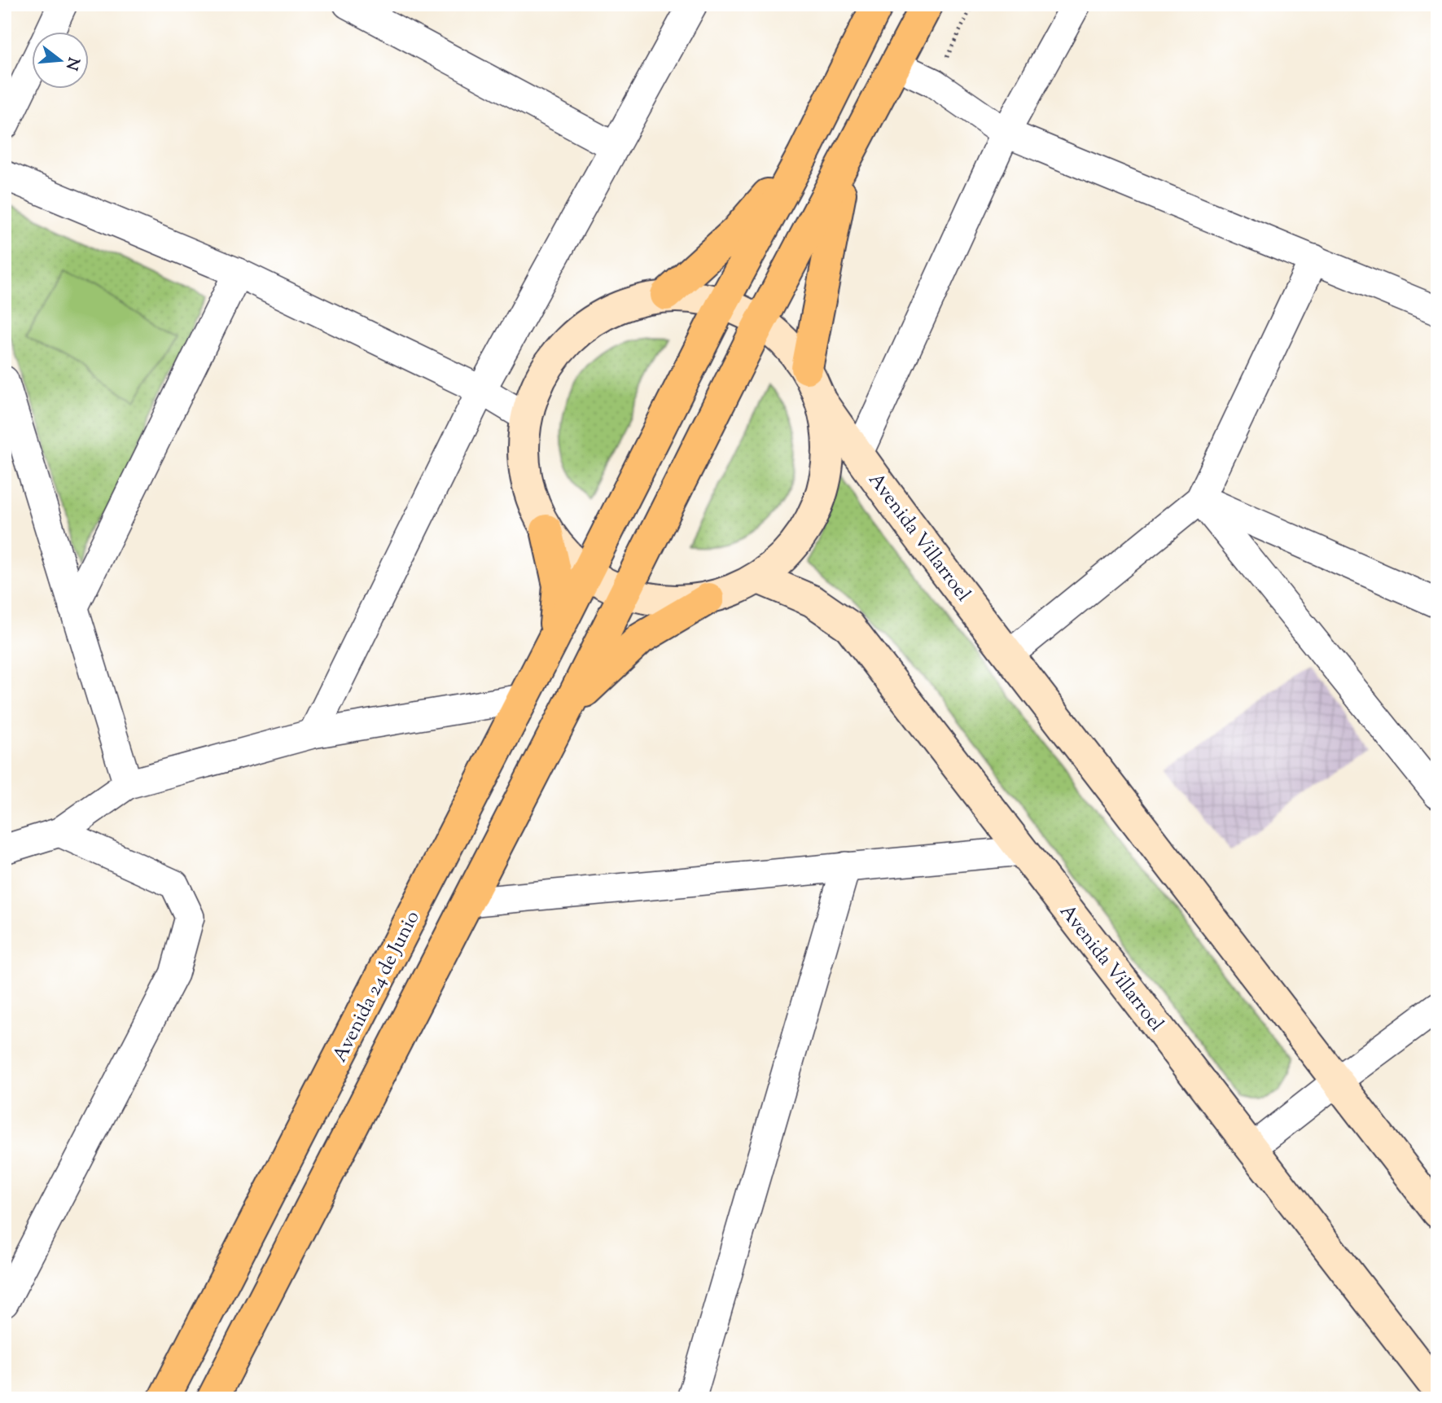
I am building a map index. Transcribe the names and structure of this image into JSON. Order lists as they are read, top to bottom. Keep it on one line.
{"streets":{"highway":["Avenida 24 de Junio"],"main road":["Avenida Villarroel"]},"north":"right"}
